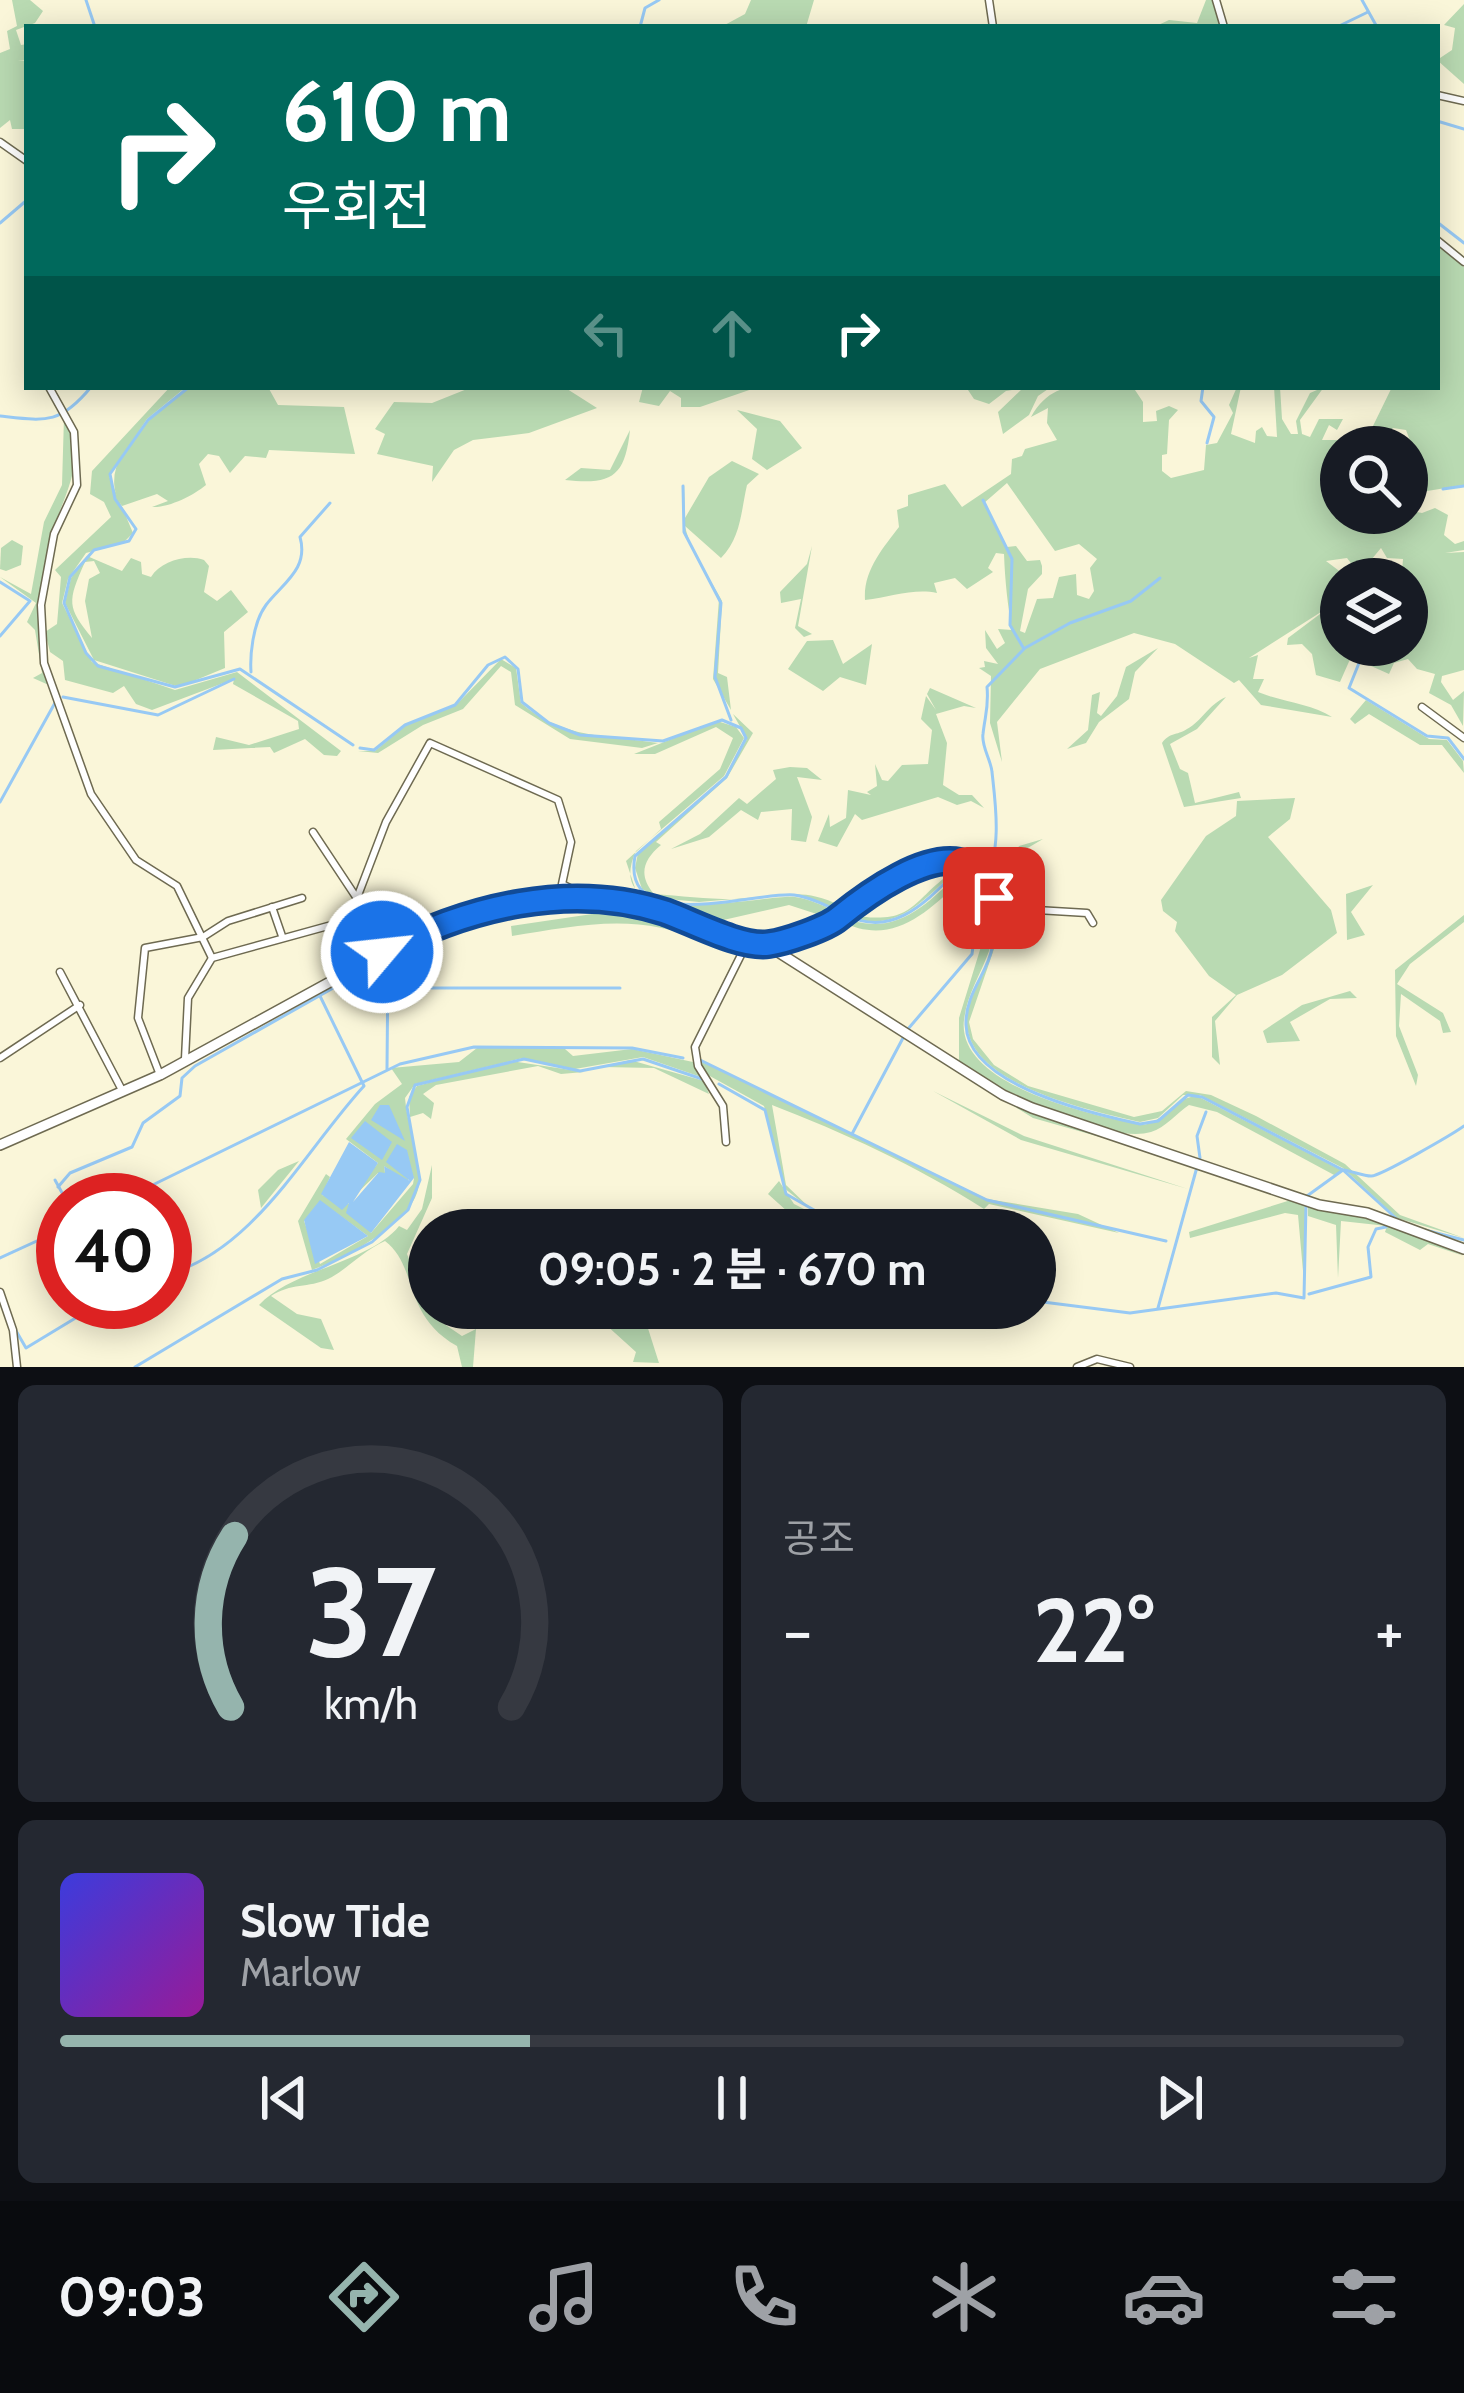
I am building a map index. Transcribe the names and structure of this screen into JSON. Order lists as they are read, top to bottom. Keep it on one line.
{"page":{"turn":["610 m","우회전"],"limit":"40","trip":"09:05 · 2 분 · 670 m","tile":"공조","heat":["−","22°","+"],"song":["Slow Tide","Marlow"],"tabs":"09:03","gauge":["37","km/h"]}}
